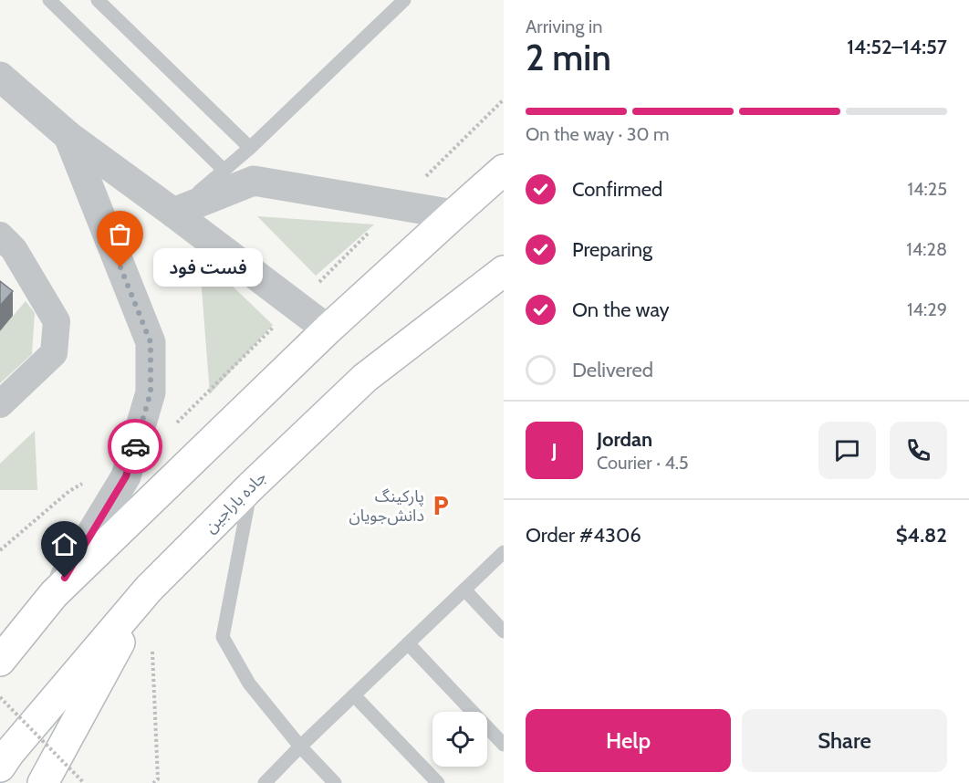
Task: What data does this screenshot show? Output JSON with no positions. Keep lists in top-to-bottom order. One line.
{"streets":{"main road":["جاده باراجین"]},"places":{"other":["فست فود"],"parking":["پارکینگ دانش‌جویان"]},"page":{"heading":["2 min","Arriving in","14:52–14:57"],"panel":["Jordan","Courier · 4.5","Order #4306","$4.82"],"bar":"On the way · 30 m","list":[["Confirmed","14:25"],["Preparing","14:28"],["On the way","14:29"],"Delivered"],"bubble":"فست فود","round":"J","buttons":["Help","Share"]}}
